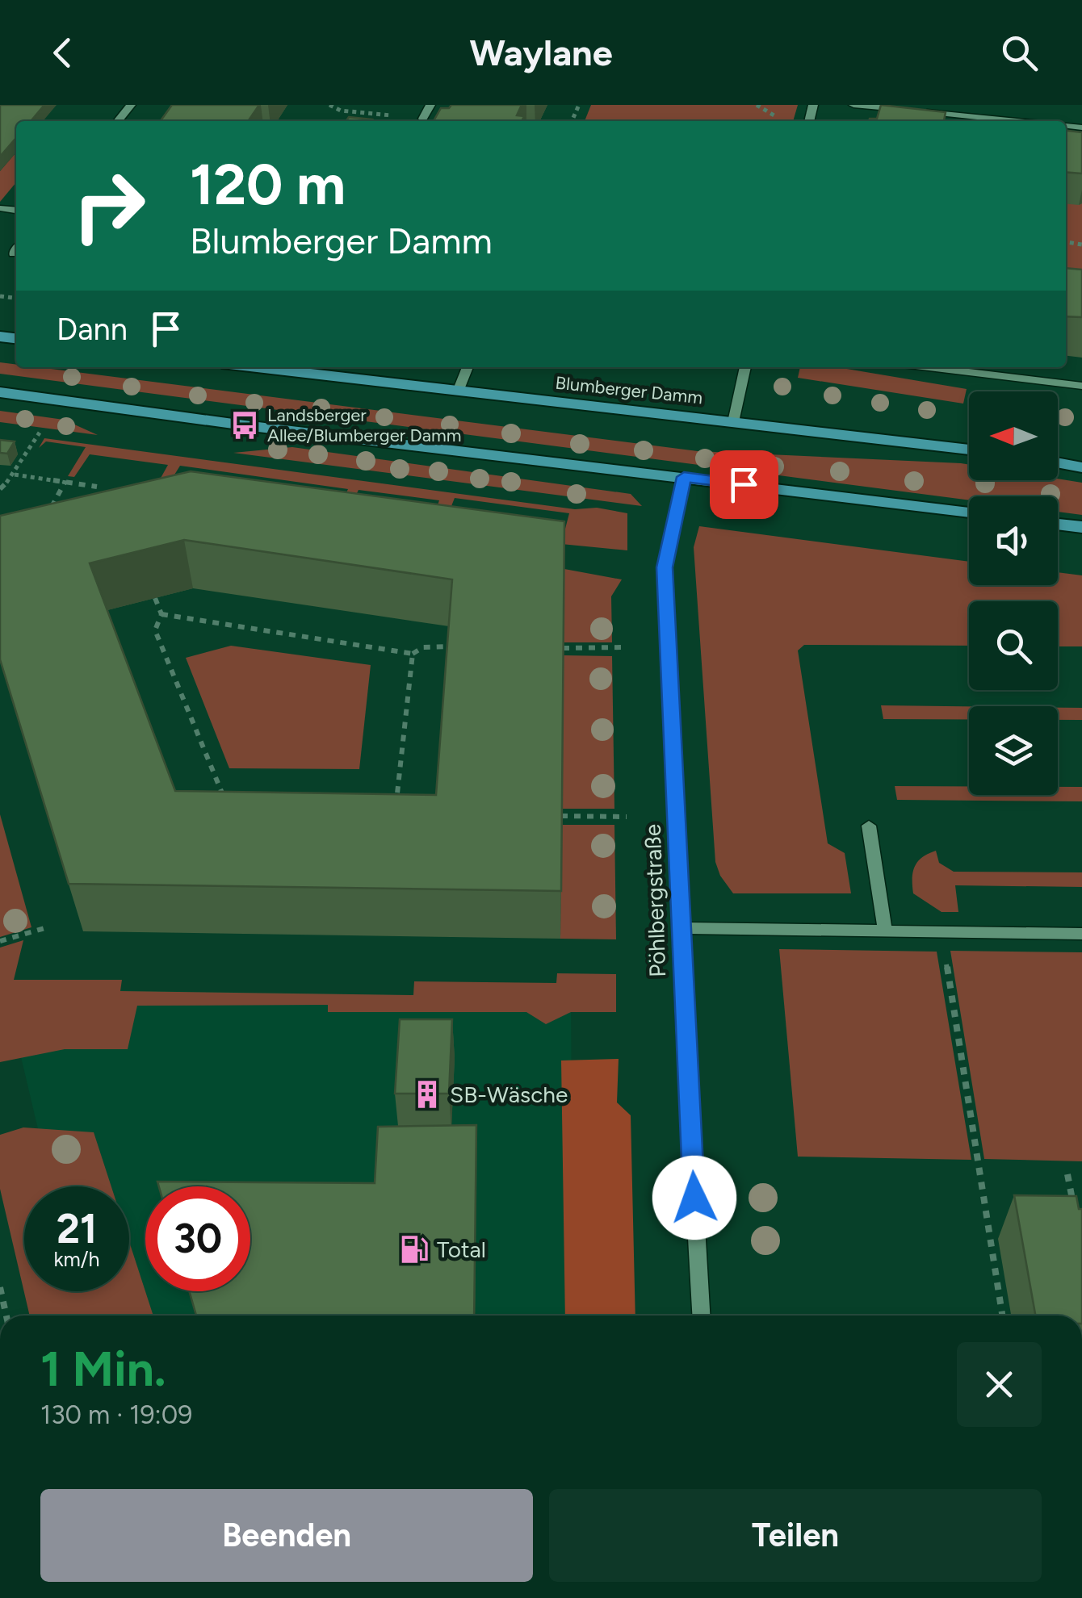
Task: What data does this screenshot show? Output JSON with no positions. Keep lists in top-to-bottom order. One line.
{"streets":{"main road":["Blumberger Damm"],"street":["Pöhlbergstraße"]},"places":{"bus stop":["Landsberger Allee/Blumberger Damm"],"building":["SB-Wäsche"],"fuel station":["Total"]},"north":"left","page":{"header":"Waylane","turn":["120 m","Blumberger Damm"],"then":"Dann","speed":"21 km/h","limit":"30","heading":["1 Min.","130 m · 19:09"],"buttons":["Beenden","Teilen"]}}
